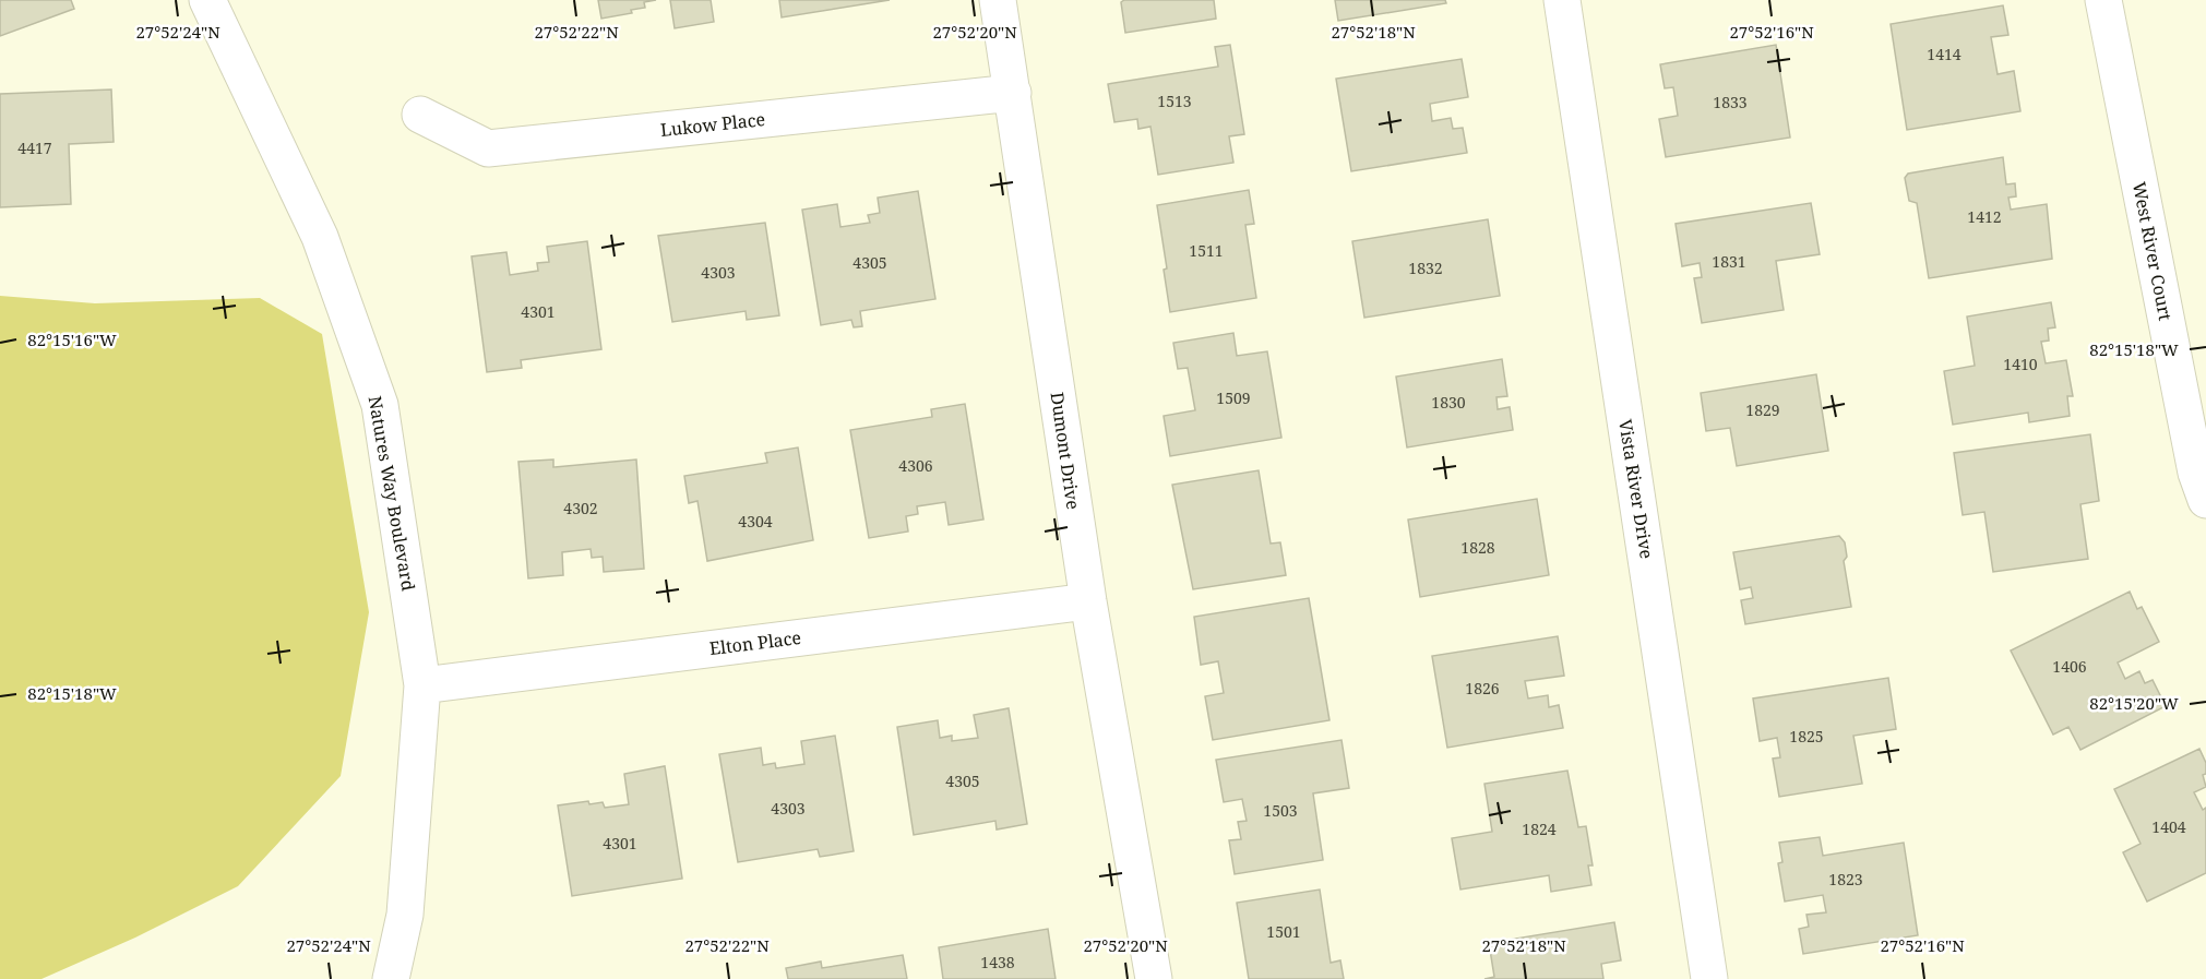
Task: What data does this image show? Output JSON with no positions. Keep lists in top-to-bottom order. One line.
{"streets":{"street":["Lukow Place","West River Court","Dumont Drive","Vista River Drive","Natures Way Boulevard","Elton Place"]},"crossings":[["Lukow Place","Dumont Drive"],["Dumont Drive","Elton Place"],["Natures Way Boulevard","Elton Place"]],"house_numbers":["1414","1513","1833","4417","1412","1511","1831","4305","1832","4303","4301","1410","1509","1830","1829","4306","4302","4304","1828","1406","1826","1825","4305","4303","1503","1404","1824","4301","1823","1501","1438"],"coordinates":["27°52'24\"N","27°52'22\"N","27°52'20\"N","27°52'18\"N","27°52'16\"N","82°15'16\"W","82°15'18\"W","82°15'20\"W"]}
